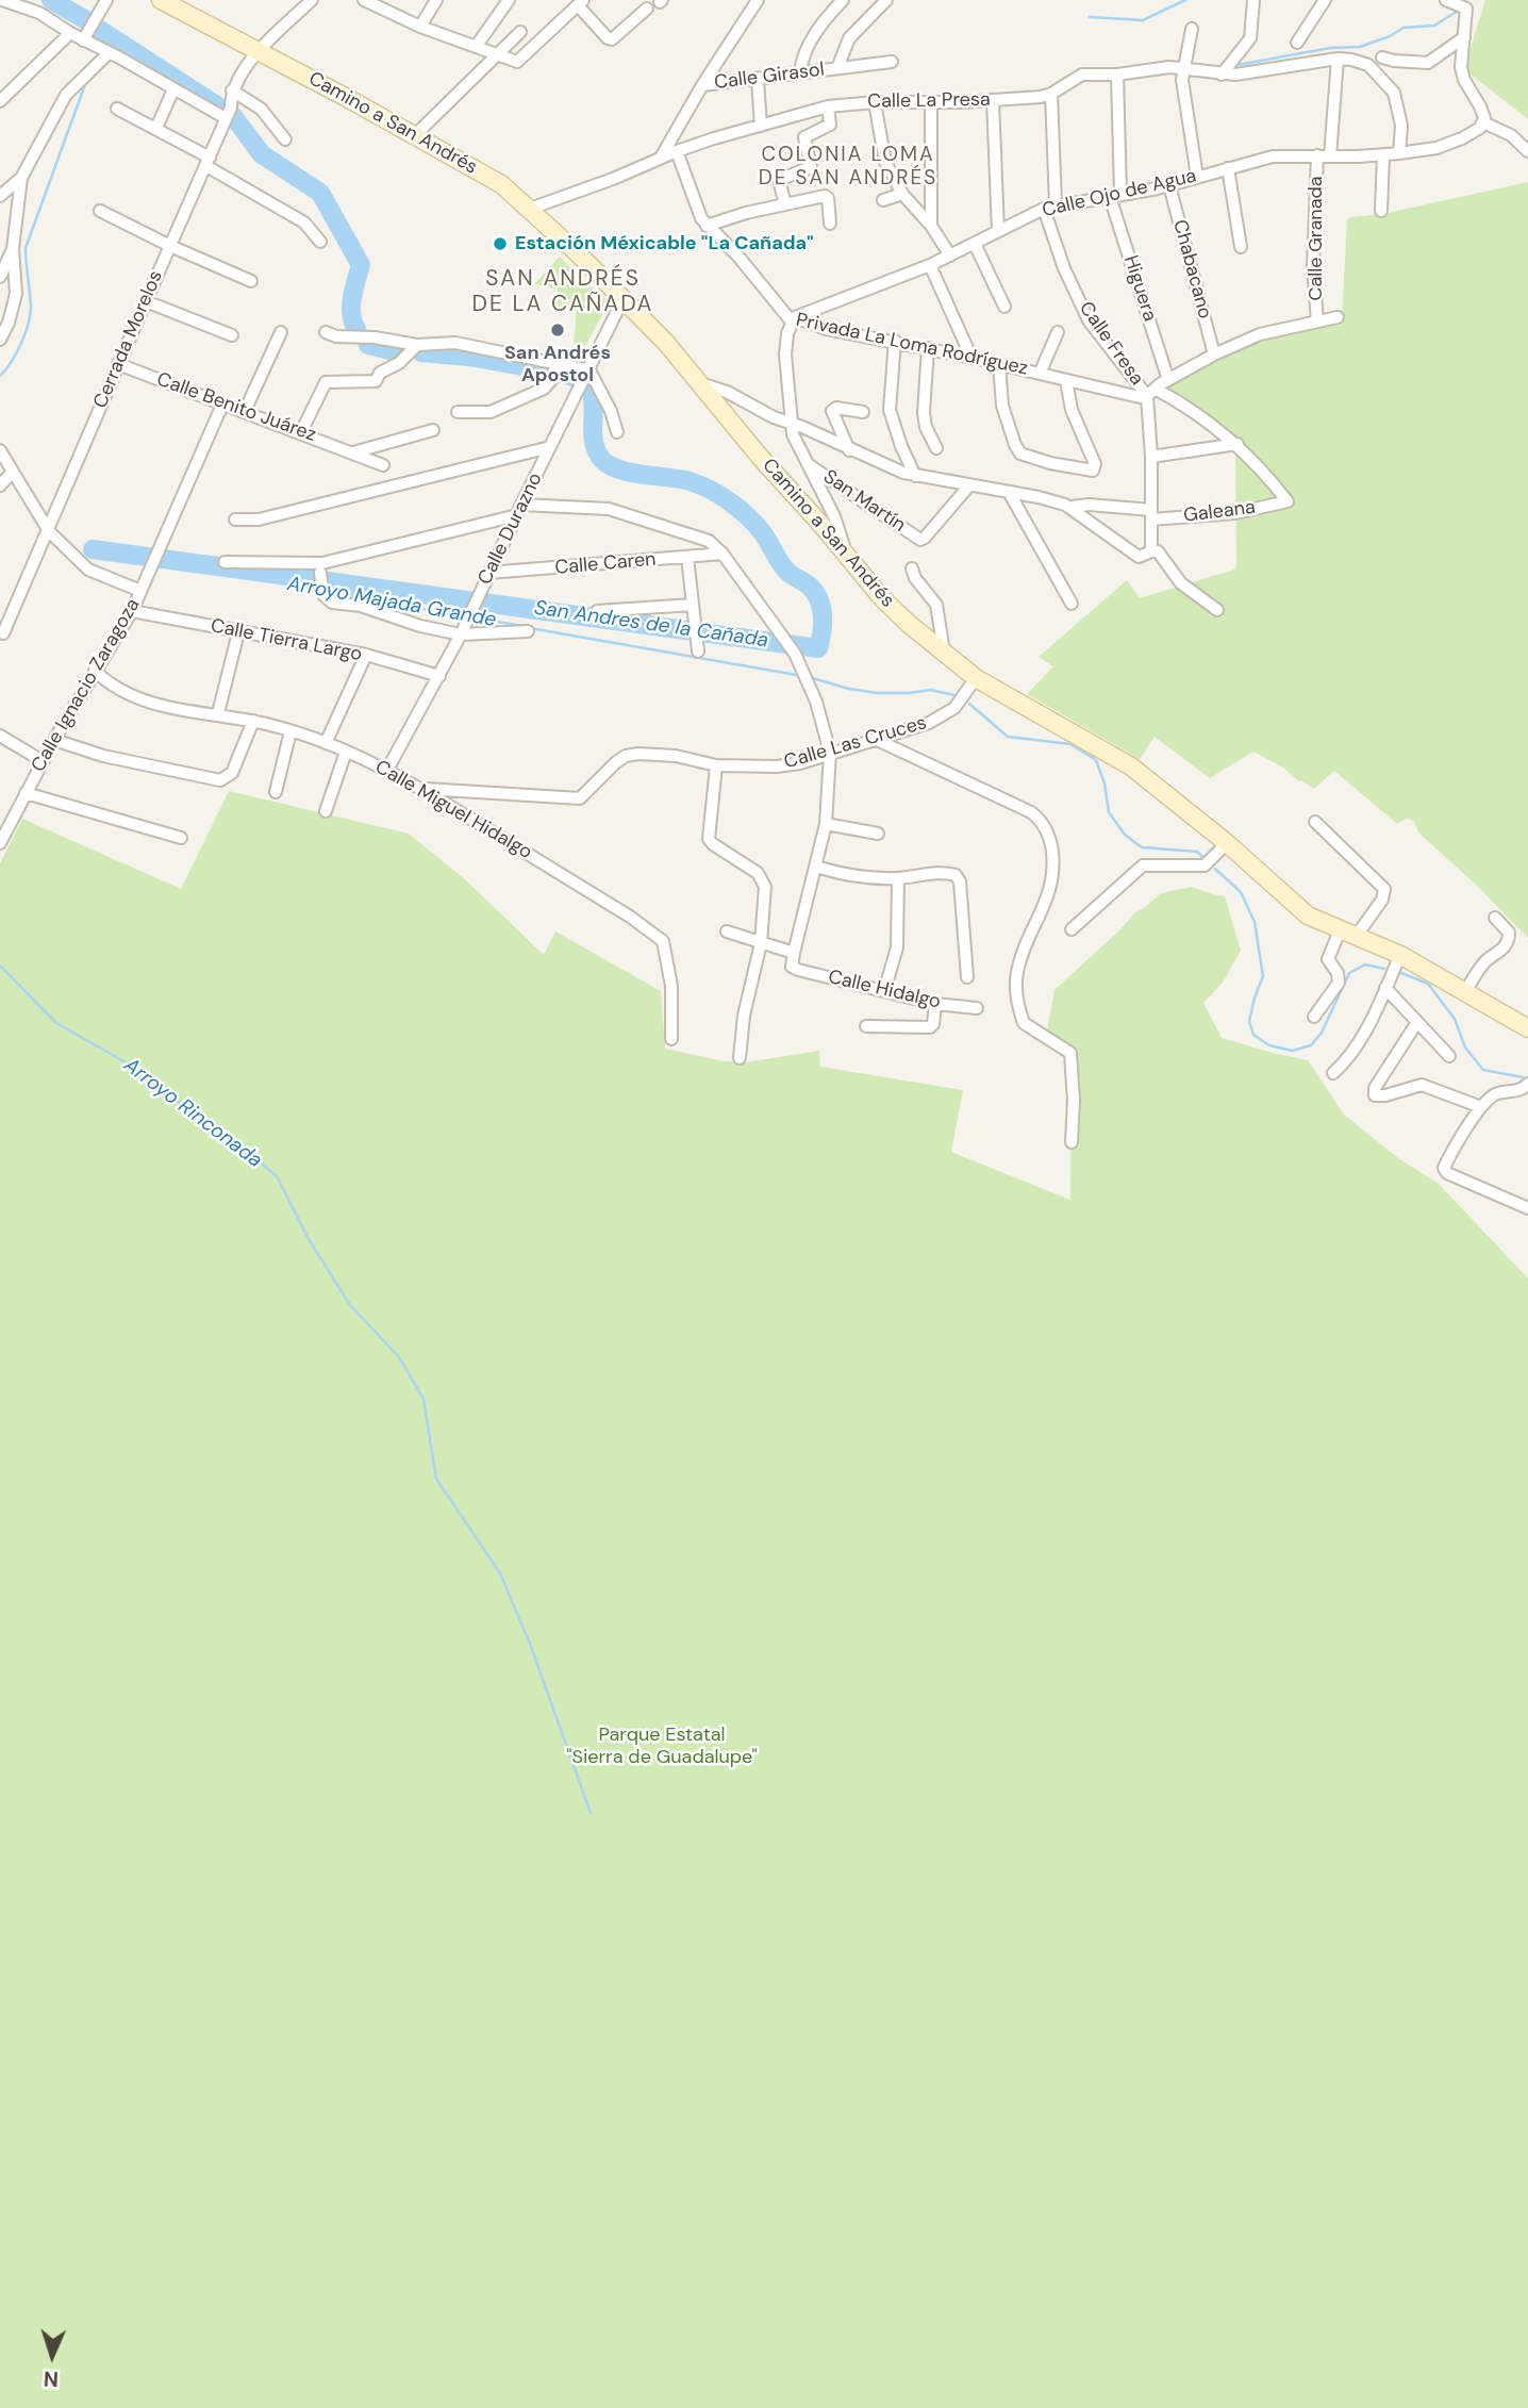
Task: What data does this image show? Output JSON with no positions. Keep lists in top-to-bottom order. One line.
{"streets":{"street":["Calle Girasol","Calle La Presa","Camino a San Andrés","Calle Ojo de Agua","Calle Granada","Chabacano","Higuera","Cerrada Morelos","Calle Fresa","Privada La Loma Rodríguez","Calle Benito Juárez","San Martín","Galeana","Calle Durazno","Calle Caren","Calle Tierra Largo","Calle Ignacio Zaragoza","Calle Las Cruces","Calle Miguel Hidalgo","Calle Hidalgo"]},"crossings":[["Calle La Presa","Camino a San Andrés"],["Calle La Presa","Calle Granada"],["Calle La Presa","Higuera"],["Calle La Presa","Calle Fresa"],["Calle La Presa","Privada La Loma Rodríguez"],["Camino a San Andrés","Cerrada Morelos"],["Camino a San Andrés","Calle Durazno"],["Camino a San Andrés","Calle Las Cruces"],["Calle Ojo de Agua","Calle Granada"],["Calle Ojo de Agua","Chabacano"],["Calle Ojo de Agua","Higuera"],["Calle Ojo de Agua","Calle Fresa"],["Calle Ojo de Agua","Privada La Loma Rodríguez"],["Cerrada Morelos","Calle Benito Juárez"],["Calle Fresa","Privada La Loma Rodríguez"],["Calle Benito Juárez","Calle Ignacio Zaragoza"],["Calle Durazno","Calle Caren"],["Calle Durazno","Calle Tierra Largo"],["Calle Durazno","Calle Miguel Hidalgo"],["Calle Tierra Largo","Calle Ignacio Zaragoza"],["Calle Ignacio Zaragoza","Calle Miguel Hidalgo"],["Calle Las Cruces","Calle Miguel Hidalgo"]],"districts":["COLONIA LOMA DE SAN ANDRÉS","SAN ANDRÉS DE LA CAÑADA"],"water":["Arroyo Majada Grande","San Andres de la Cañada","Arroyo Rinconada"],"parks":["Parque Estatal \"Sierra de Guadalupe\""],"places":["Estación Méxicable \"La Cañada\"","San Andrés Apostol"],"north":"bottom"}
